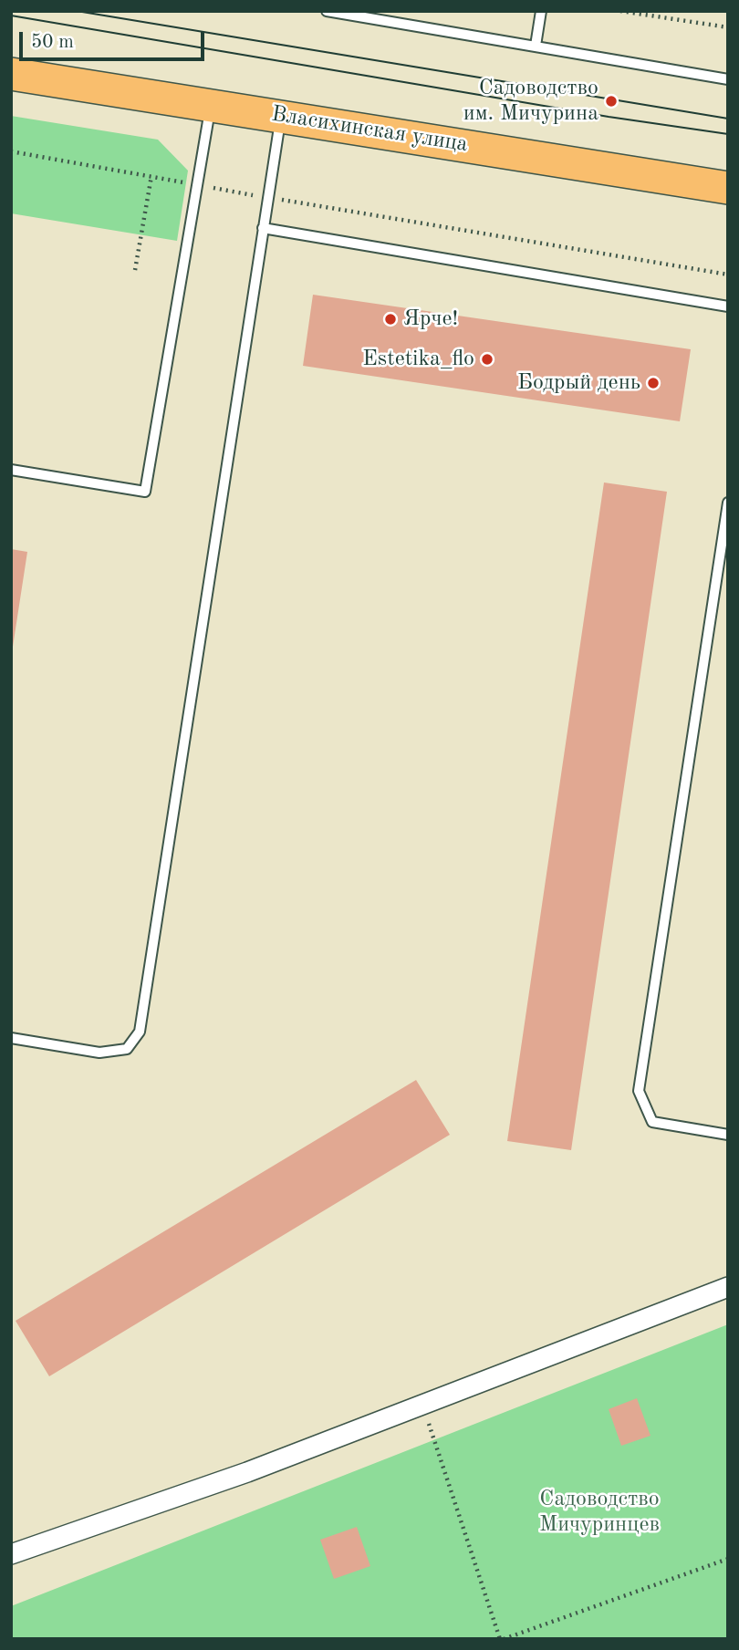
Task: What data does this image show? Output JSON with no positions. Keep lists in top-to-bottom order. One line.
{"streets":{"highway":["Власихинская улица"]},"parks":["Садоводство Мичуринцев"],"places":["Садоводство им. Мичурина","Ярче!","Estetika_flo","Бодрый день"],"scale_bar":"50 m"}
